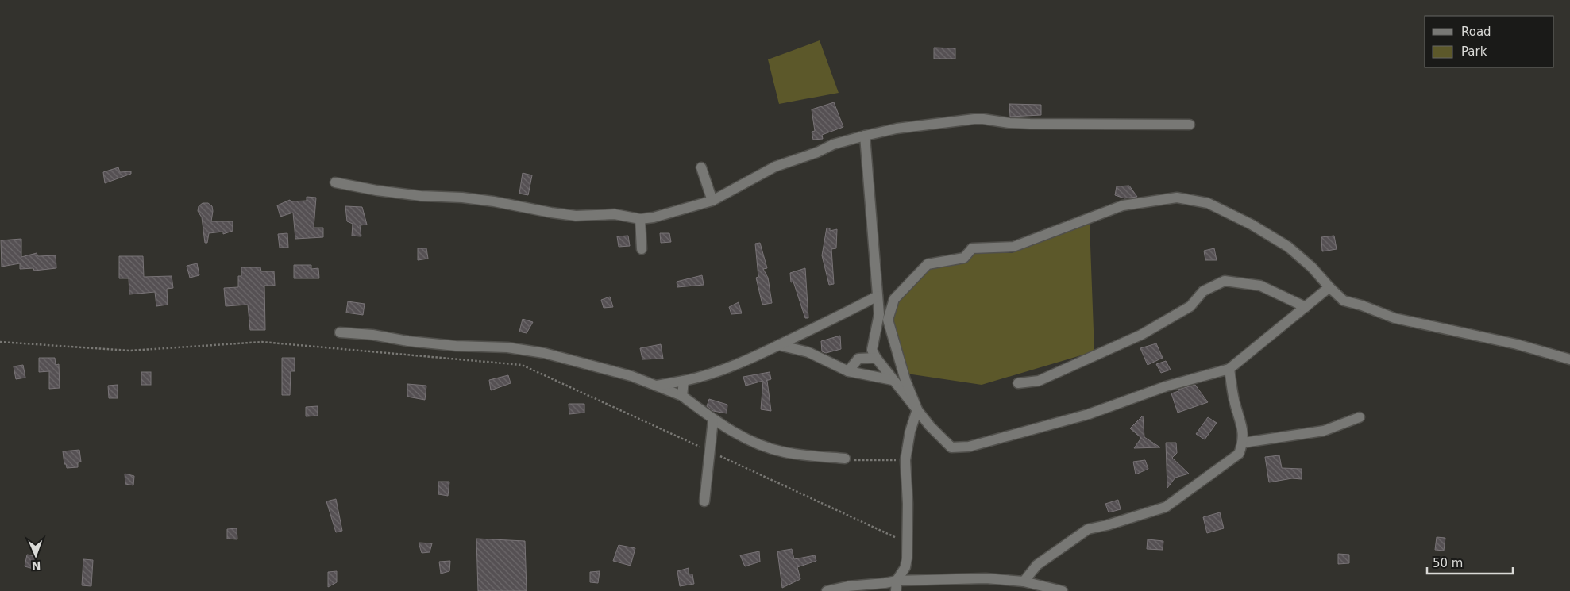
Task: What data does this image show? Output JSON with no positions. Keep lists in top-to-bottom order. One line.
{"legend":["Road","Park"],"scale_bar":"50 m","north":"bottom"}
